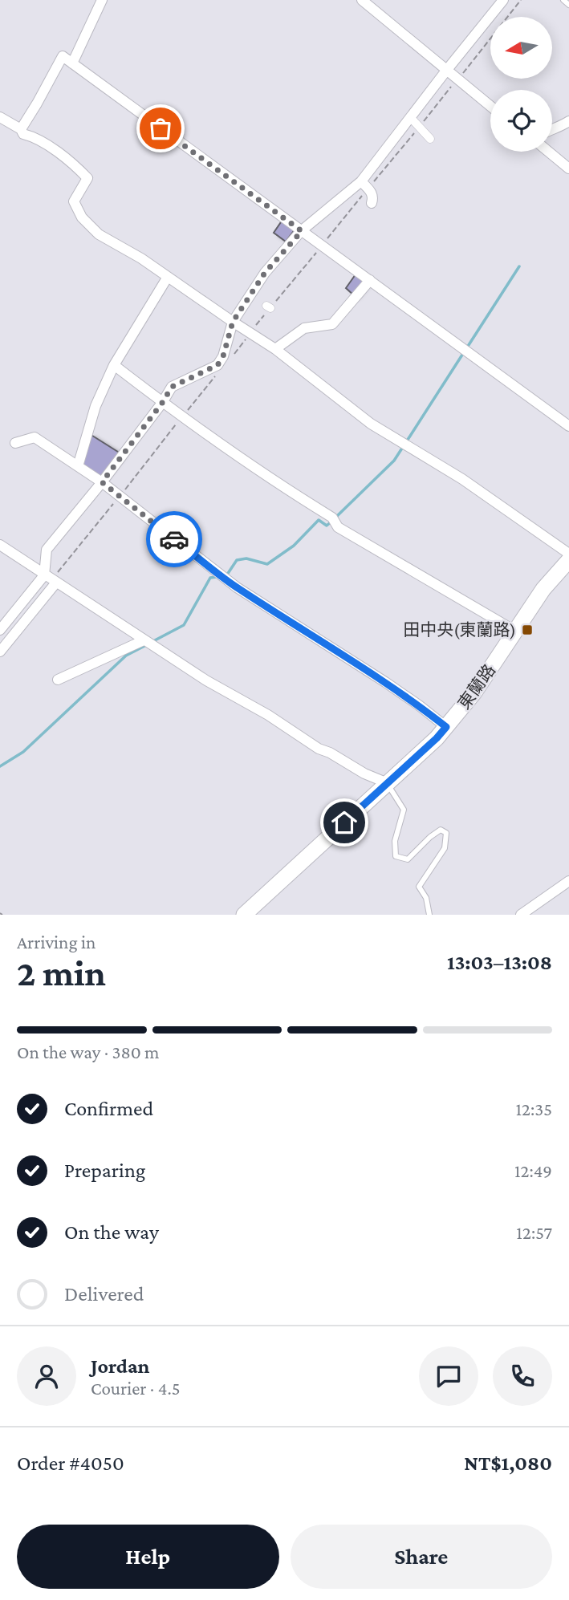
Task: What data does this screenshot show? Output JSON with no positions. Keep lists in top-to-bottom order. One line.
{"streets":{"main road":["東蘭路"]},"places":{"transit":["田中央(東蘭路)"]},"north":"left","page":{"heading":["2 min","Arriving in","13:03–13:08"],"panel":["Jordan","Courier · 4.5","Order #4050","NT$1,080"],"bar":"On the way · 380 m","list":[["Confirmed","12:35"],["Preparing","12:49"],["On the way","12:57"],"Delivered"],"buttons":["Help","Share"]}}
